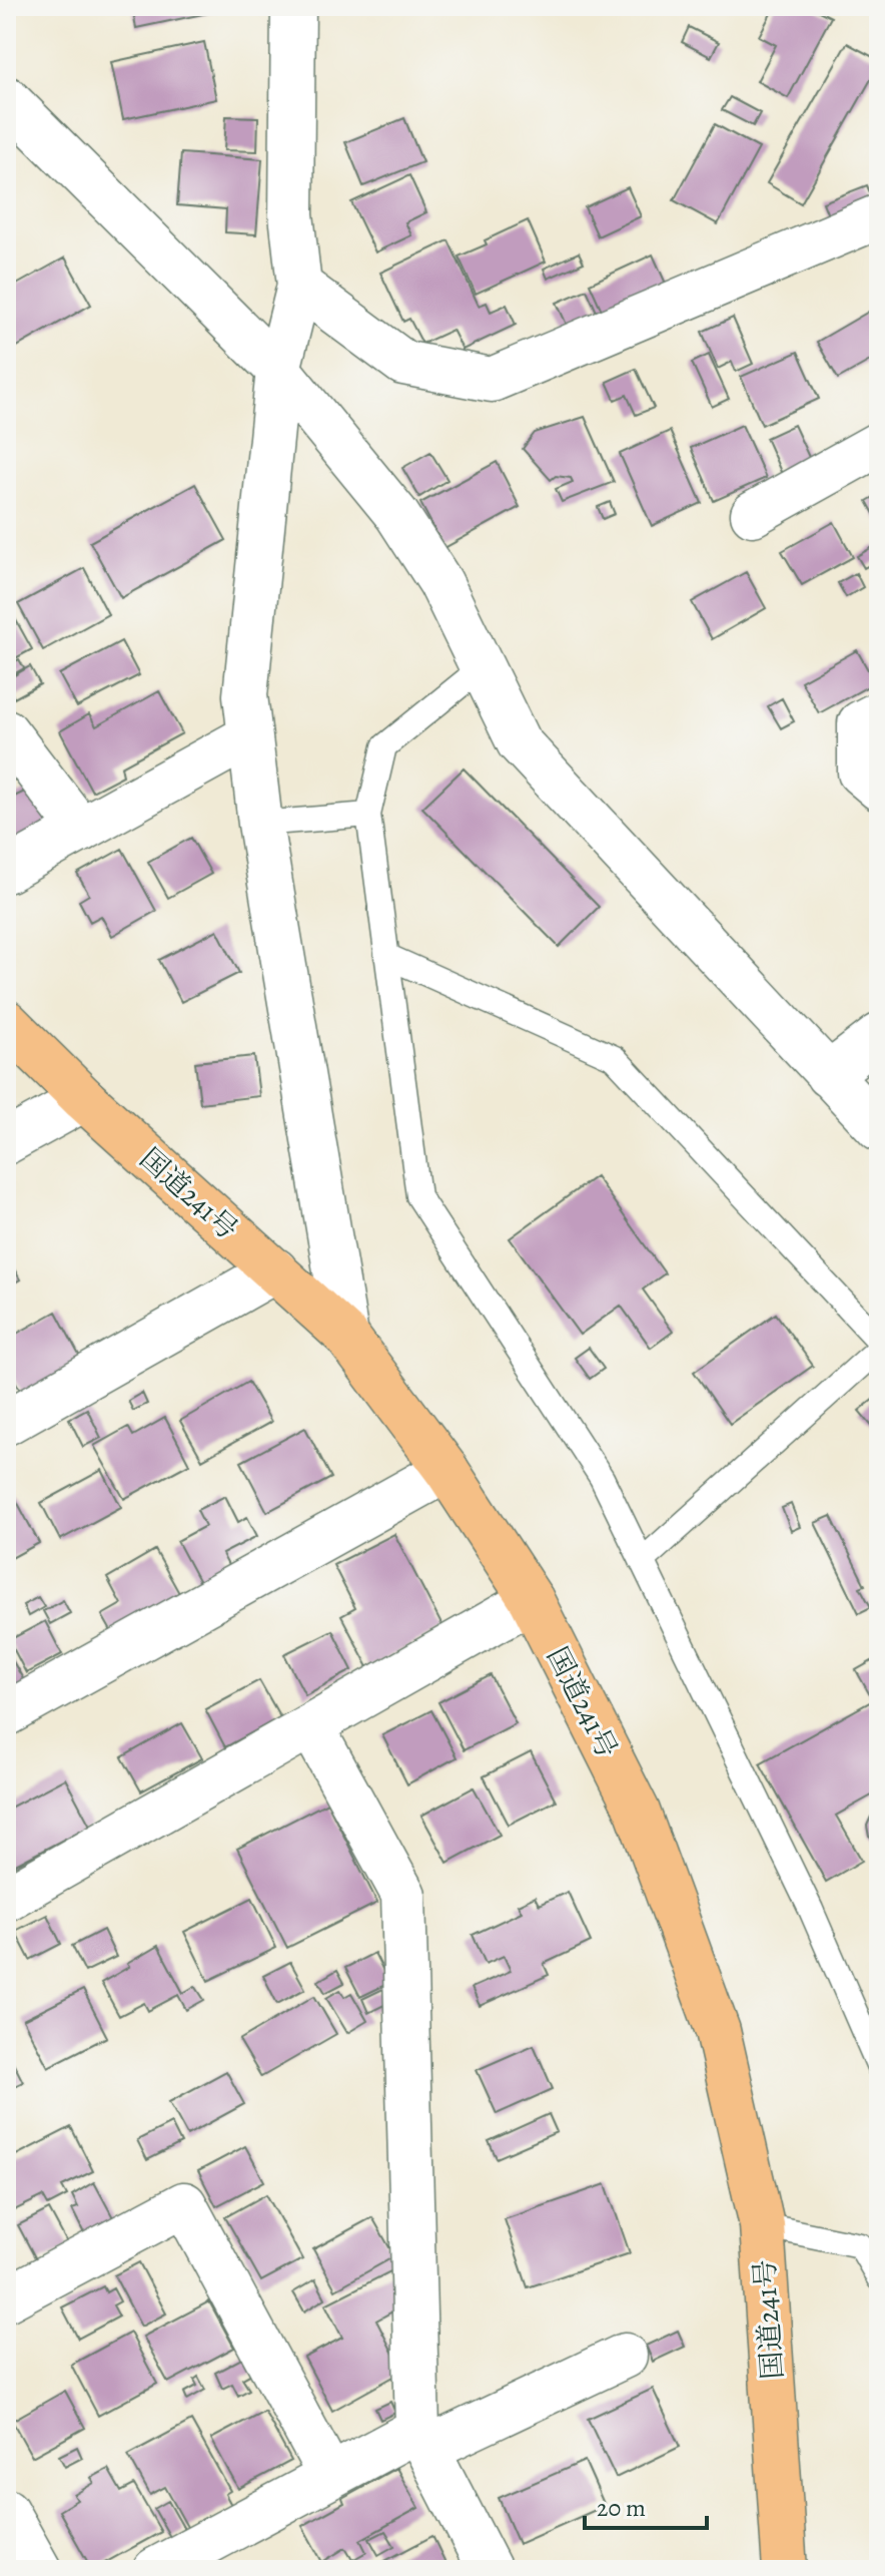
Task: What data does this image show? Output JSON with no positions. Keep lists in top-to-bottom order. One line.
{"streets":{"highway":["国道241号"]},"scale_bar":"20 m"}
